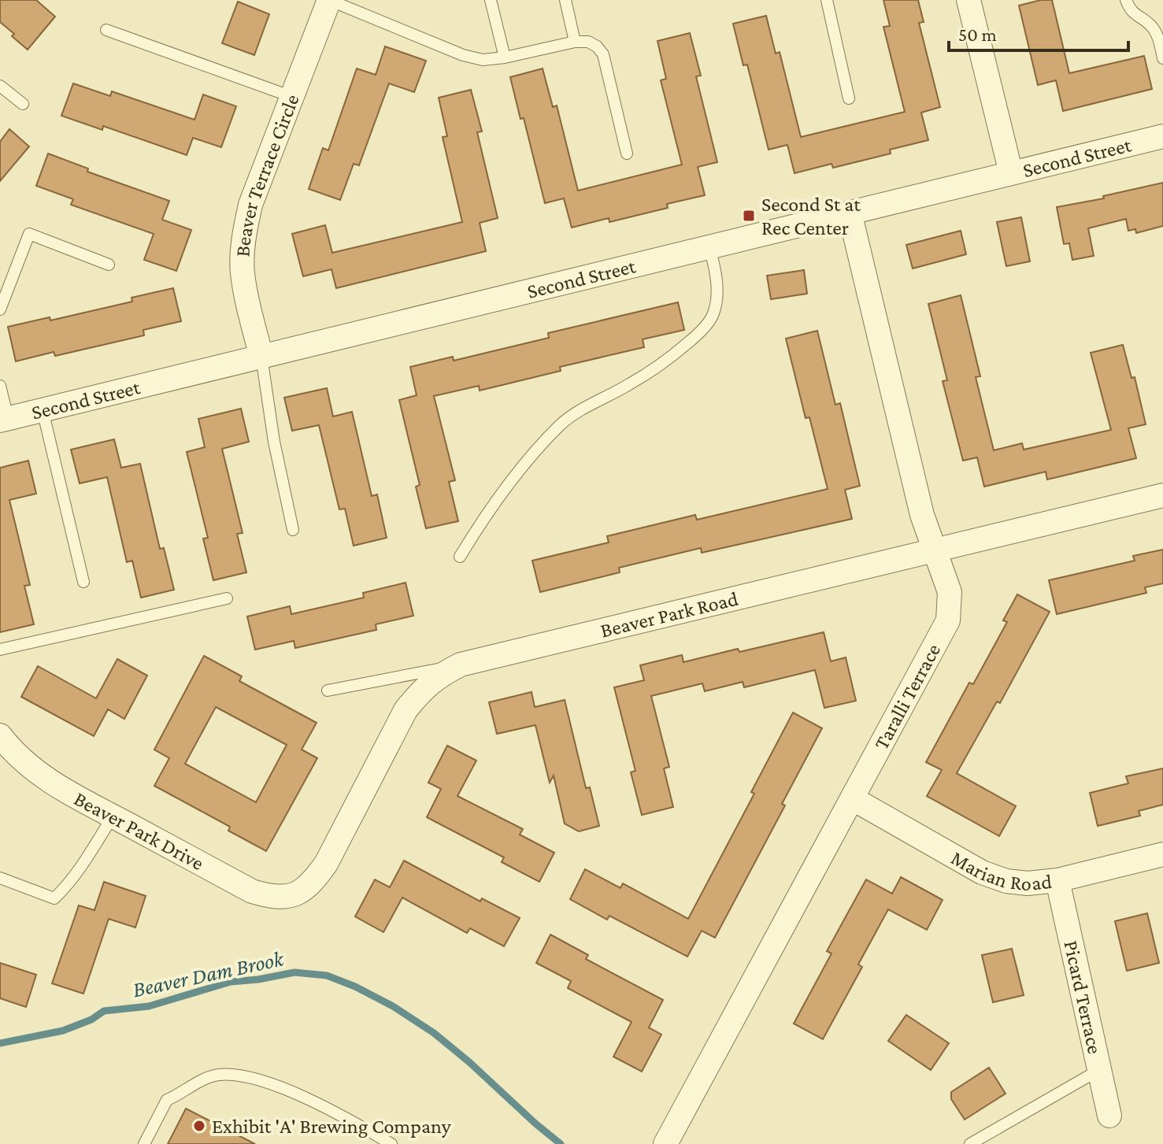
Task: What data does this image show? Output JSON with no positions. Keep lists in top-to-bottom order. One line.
{"streets":{"street":["Second Street","Beaver Terrace Circle","Beaver Park Road","Taralli Terrace","Beaver Park Drive","Marian Road","Picard Terrace"]},"crossings":[["Second Street","Beaver Terrace Circle"],["Second Street","Taralli Terrace"],["Beaver Park Road","Taralli Terrace"],["Beaver Park Road","Beaver Park Drive"],["Taralli Terrace","Marian Road"],["Marian Road","Picard Terrace"]],"water":["Beaver Dam Brook"],"places":{"transit":["Second St at Rec Center"],"other":["Exhibit 'A' Brewing Company"]},"scale_bar":"50 m"}
